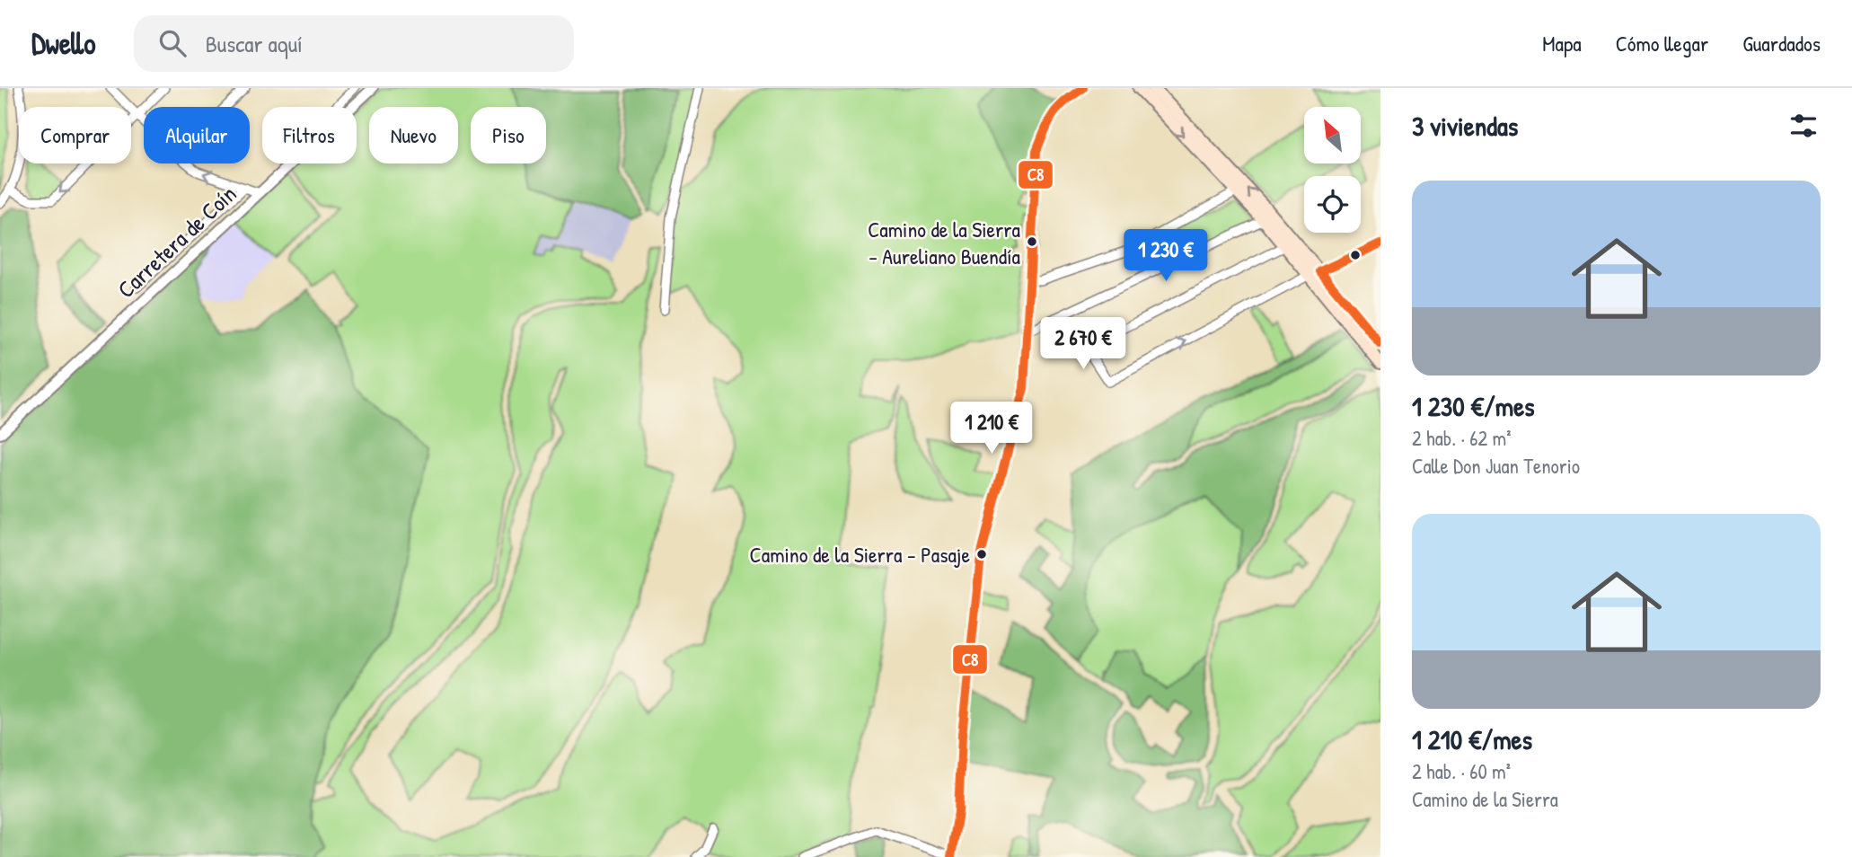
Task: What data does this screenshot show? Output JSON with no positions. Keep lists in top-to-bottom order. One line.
{"streets":{"street":["Carretera de Coín"]},"places":["Camino de la Sierra - Aureliano Buendía","Camino de la Sierra - Pasaje"],"lines":["transit line C8"],"north":"top left","page":{"header":"Dwello","search":"Buscar aquí","nav":["Mapa","Cómo llegar","Guardados"],"heading":"3 viviendas","chip":["Comprar","Alquilar","Filtros","Nuevo","Piso"],"list":[{"name":"1 230 €/mes","note":"2 hab. · 62 m² · Calle Don Juan Tenorio"},{"name":"1 210 €/mes","note":"2 hab. · 60 m² · Camino de la Sierra"}],"price":["1 230 €","2 670 €","1 210 €"]}}
